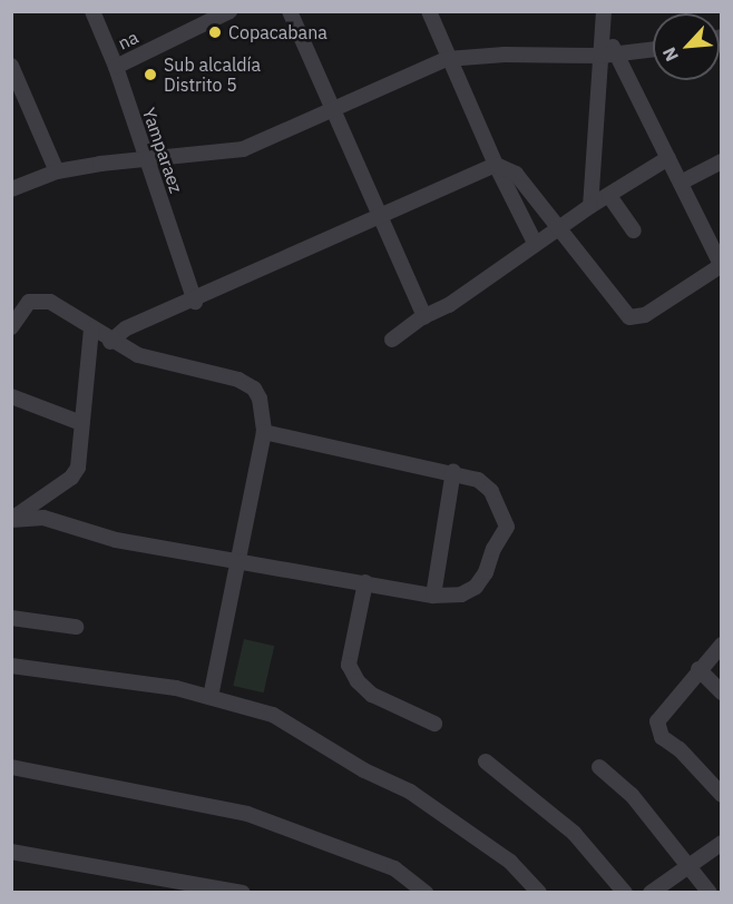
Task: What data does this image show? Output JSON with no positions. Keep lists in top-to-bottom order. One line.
{"streets":{"street":["na","Yamparaez"]},"crossings":[["na","Yamparaez"]],"places":["Copacabana","Sub alcaldía Distrito 5"],"north":"bottom left"}
